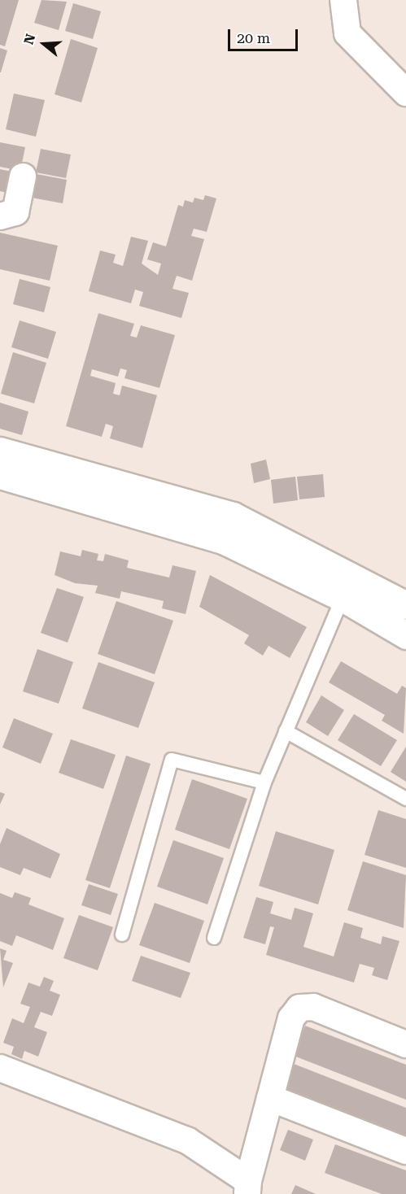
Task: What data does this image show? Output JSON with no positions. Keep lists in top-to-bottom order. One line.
{"scale_bar":"20 m","north":"left"}
